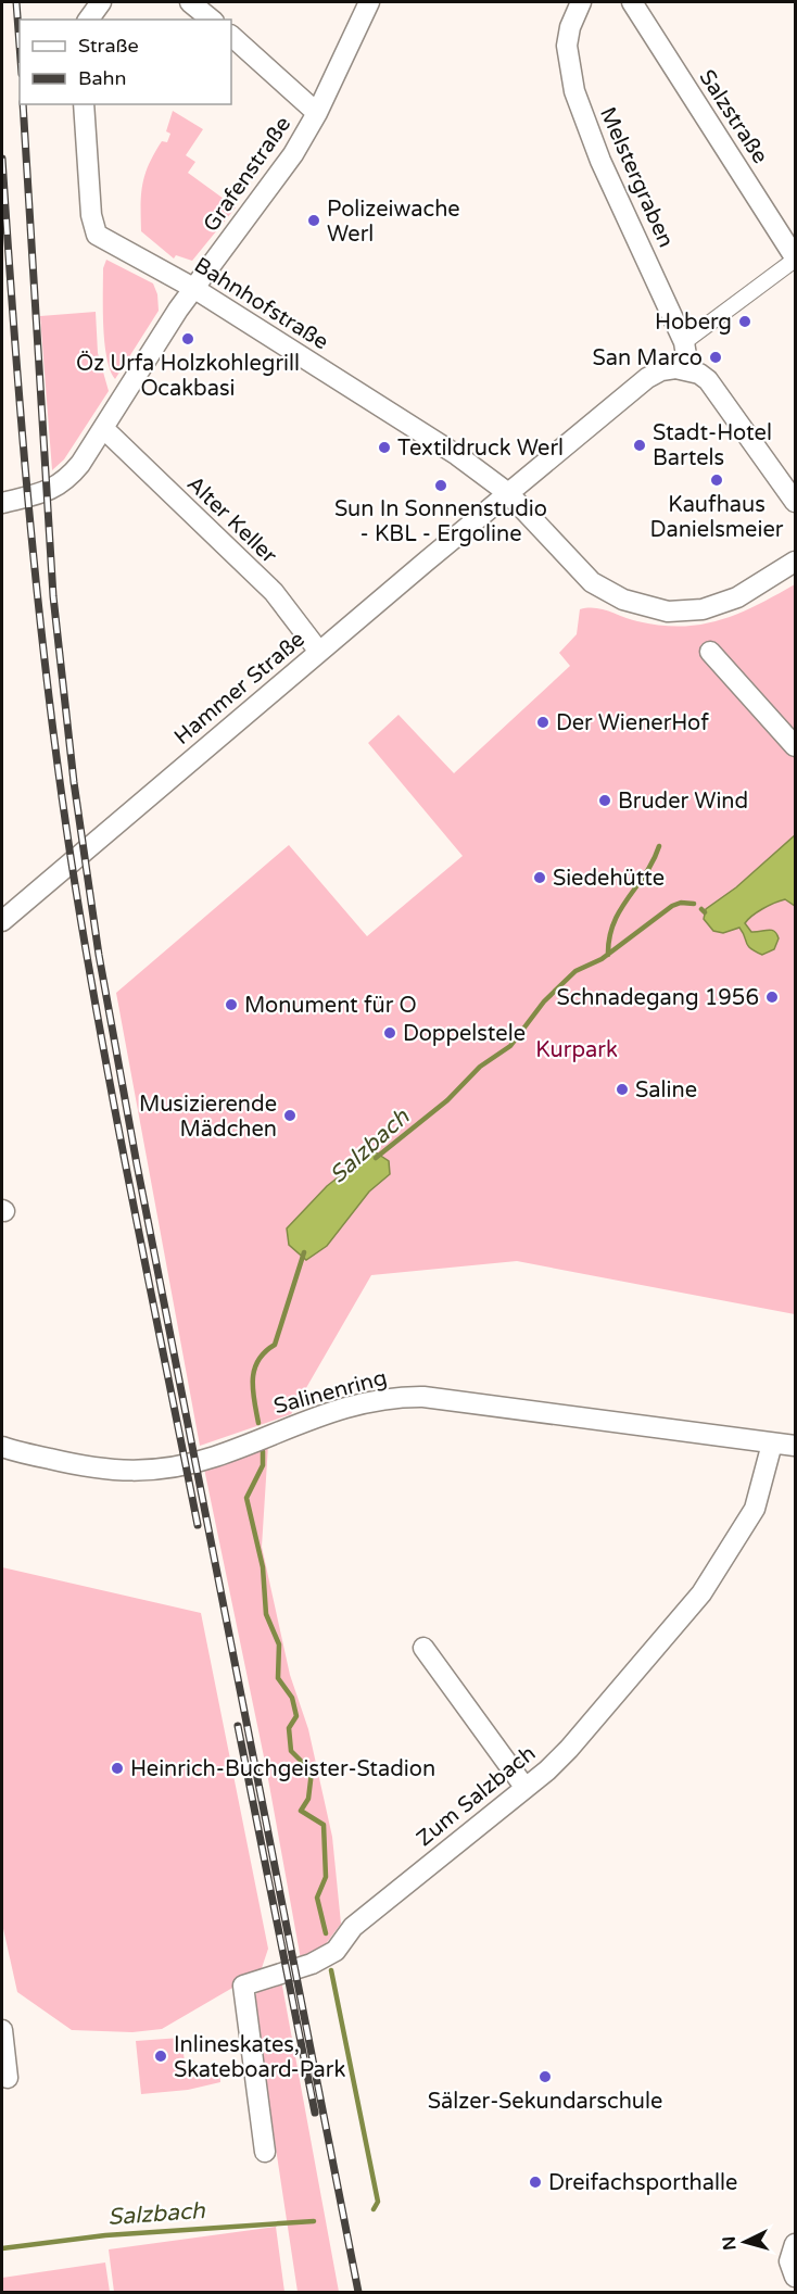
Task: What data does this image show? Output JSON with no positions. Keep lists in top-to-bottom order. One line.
{"streets":{"street":["Salzstraße","Grafenstraße","Melstergraben","Bahnhofstraße","Alter Keller","Hammer Straße","Salinenring","Zum Salzbach"]},"crossings":[["Grafenstraße","Bahnhofstraße"],["Grafenstraße","Alter Keller"],["Melstergraben","Hammer Straße"],["Bahnhofstraße","Hammer Straße"],["Alter Keller","Hammer Straße"],["Salinenring","Zum Salzbach"]],"water":["Salzbach"],"parks":["Kurpark"],"places":["Polizeiwache Werl","Hoberg","Öz Urfa Holzkohlegrill Ocakbasi","San Marco","Stadt-Hotel Bartels","Textildruck Werl","Kaufhaus Danielsmeier","Sun In Sonnenstudio - KBL - Ergoline","Der WienerHof","Bruder Wind","Siedehütte","Schnadegang 1956","Monument für O","Doppelstele","Saline","Musizierende Mädchen","Heinrich-Buchgeister-Stadion","Inlineskates, Skateboard-Park","Sälzer-Sekundarschule","Dreifachsporthalle"],"legend":["Straße","Bahn"],"north":"left"}
